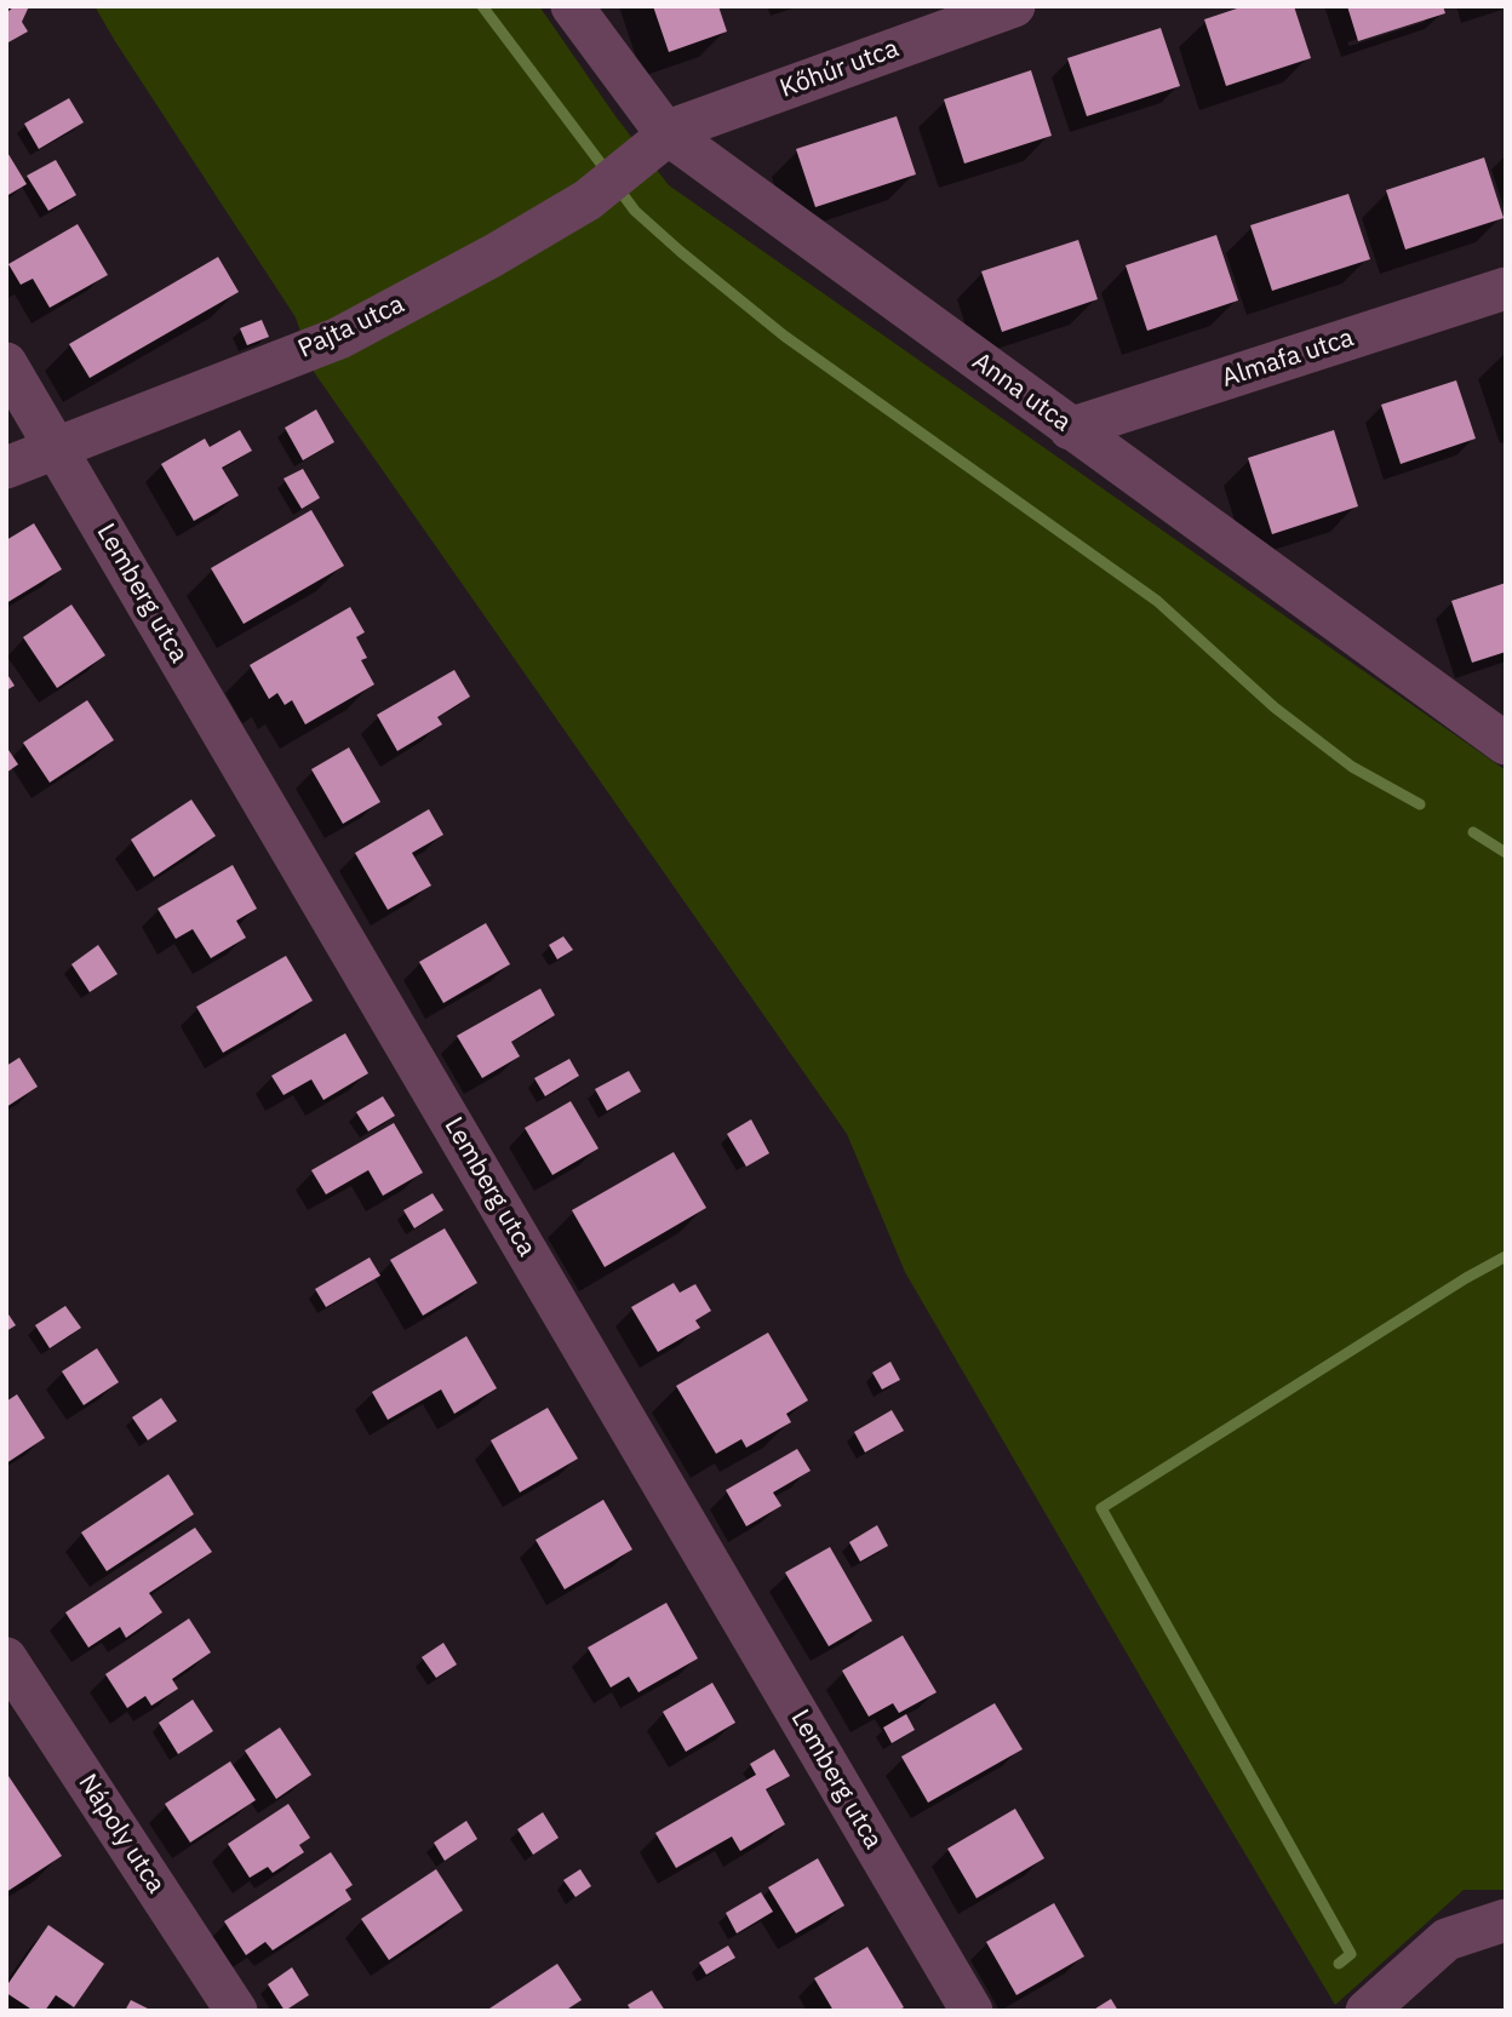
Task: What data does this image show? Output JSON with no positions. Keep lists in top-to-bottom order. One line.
{"streets":{"street":["Kőhúr utca","Pajta utca","Almafa utca","Anna utca","Lemberg utca","Nápoly utca"]},"crossings":[["Kőhúr utca","Pajta utca"],["Kőhúr utca","Anna utca"],["Pajta utca","Anna utca"],["Pajta utca","Lemberg utca"],["Almafa utca","Anna utca"]]}
